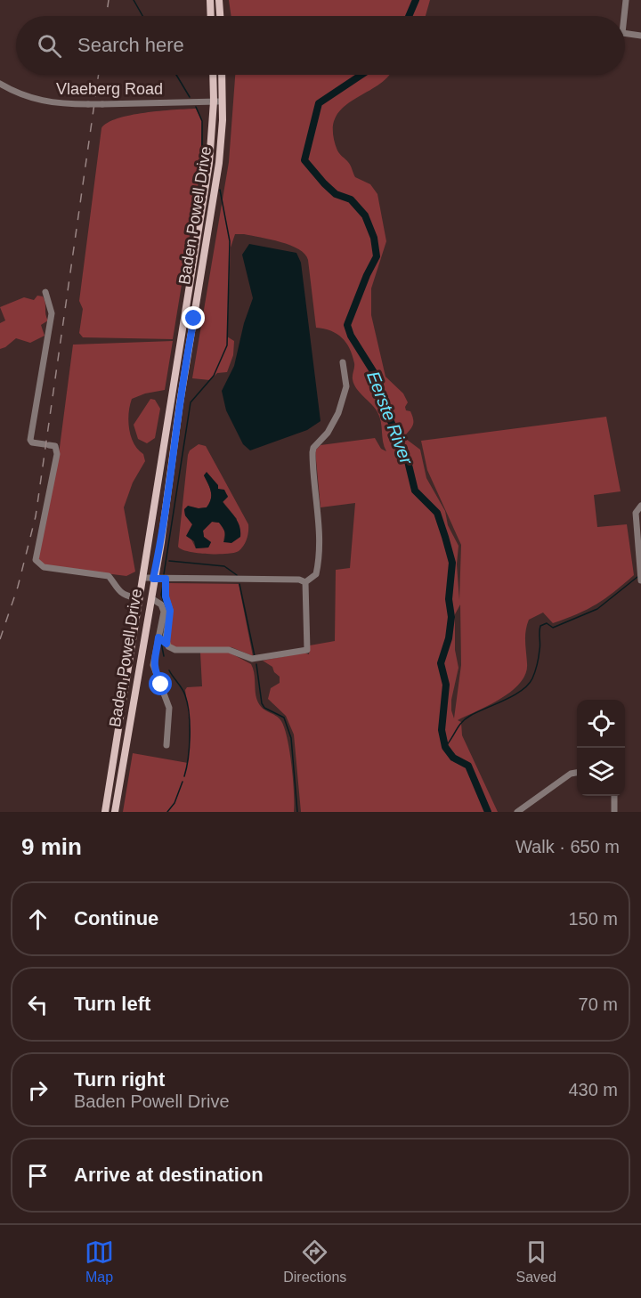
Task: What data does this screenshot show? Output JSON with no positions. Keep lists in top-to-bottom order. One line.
{"streets":{"main road":["Baden Powell Drive"],"street":["Vlaeberg Road"]},"crossings":[["Vlaeberg Road","Baden Powell Drive"]],"water":["Eerste River"],"page":{"search":"Search here","heading":["9 min","Walk · 650 m"],"list":[["Continue","150 m"],["Turn left","70 m"],["Turn right","Baden Powell Drive","430 m"],"Arrive at destination"],"nav":["Map","Directions","Saved"]}}
